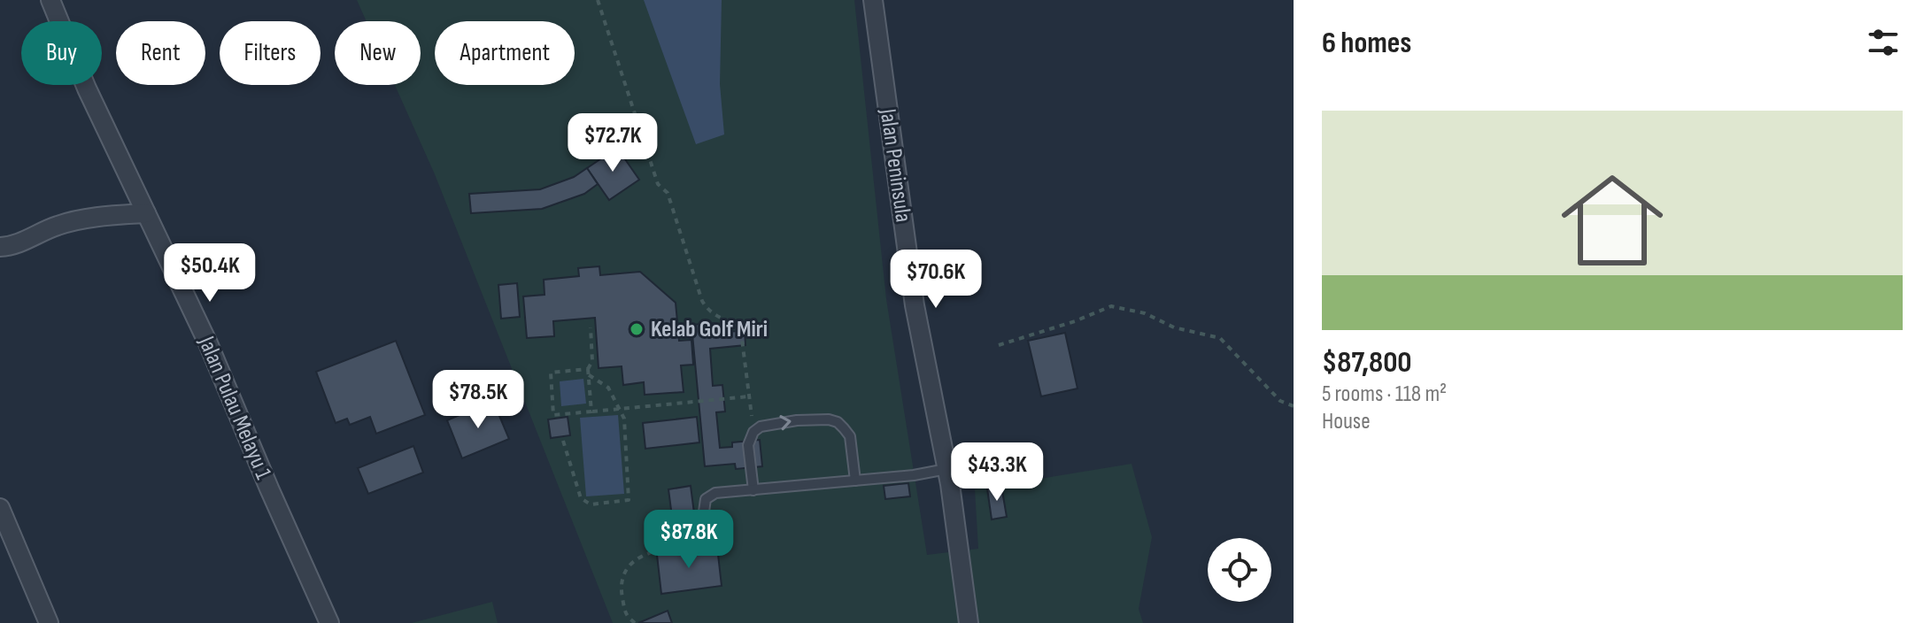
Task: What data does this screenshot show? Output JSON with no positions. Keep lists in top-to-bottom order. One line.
{"streets":{"street":["Jalan Peninsula","Jalan Pulau Melayu 1"]},"places":["Kelab Golf Miri"],"page":{"heading":"6 homes","chip":["Buy","Rent","Filters","New","Apartment"],"list":[{"name":"$87,800","note":"5 rooms · 118 m² · House"}],"price":["$72.7K","$50.4K","$70.6K","$78.5K","$43.3K","$87.8K"]}}
